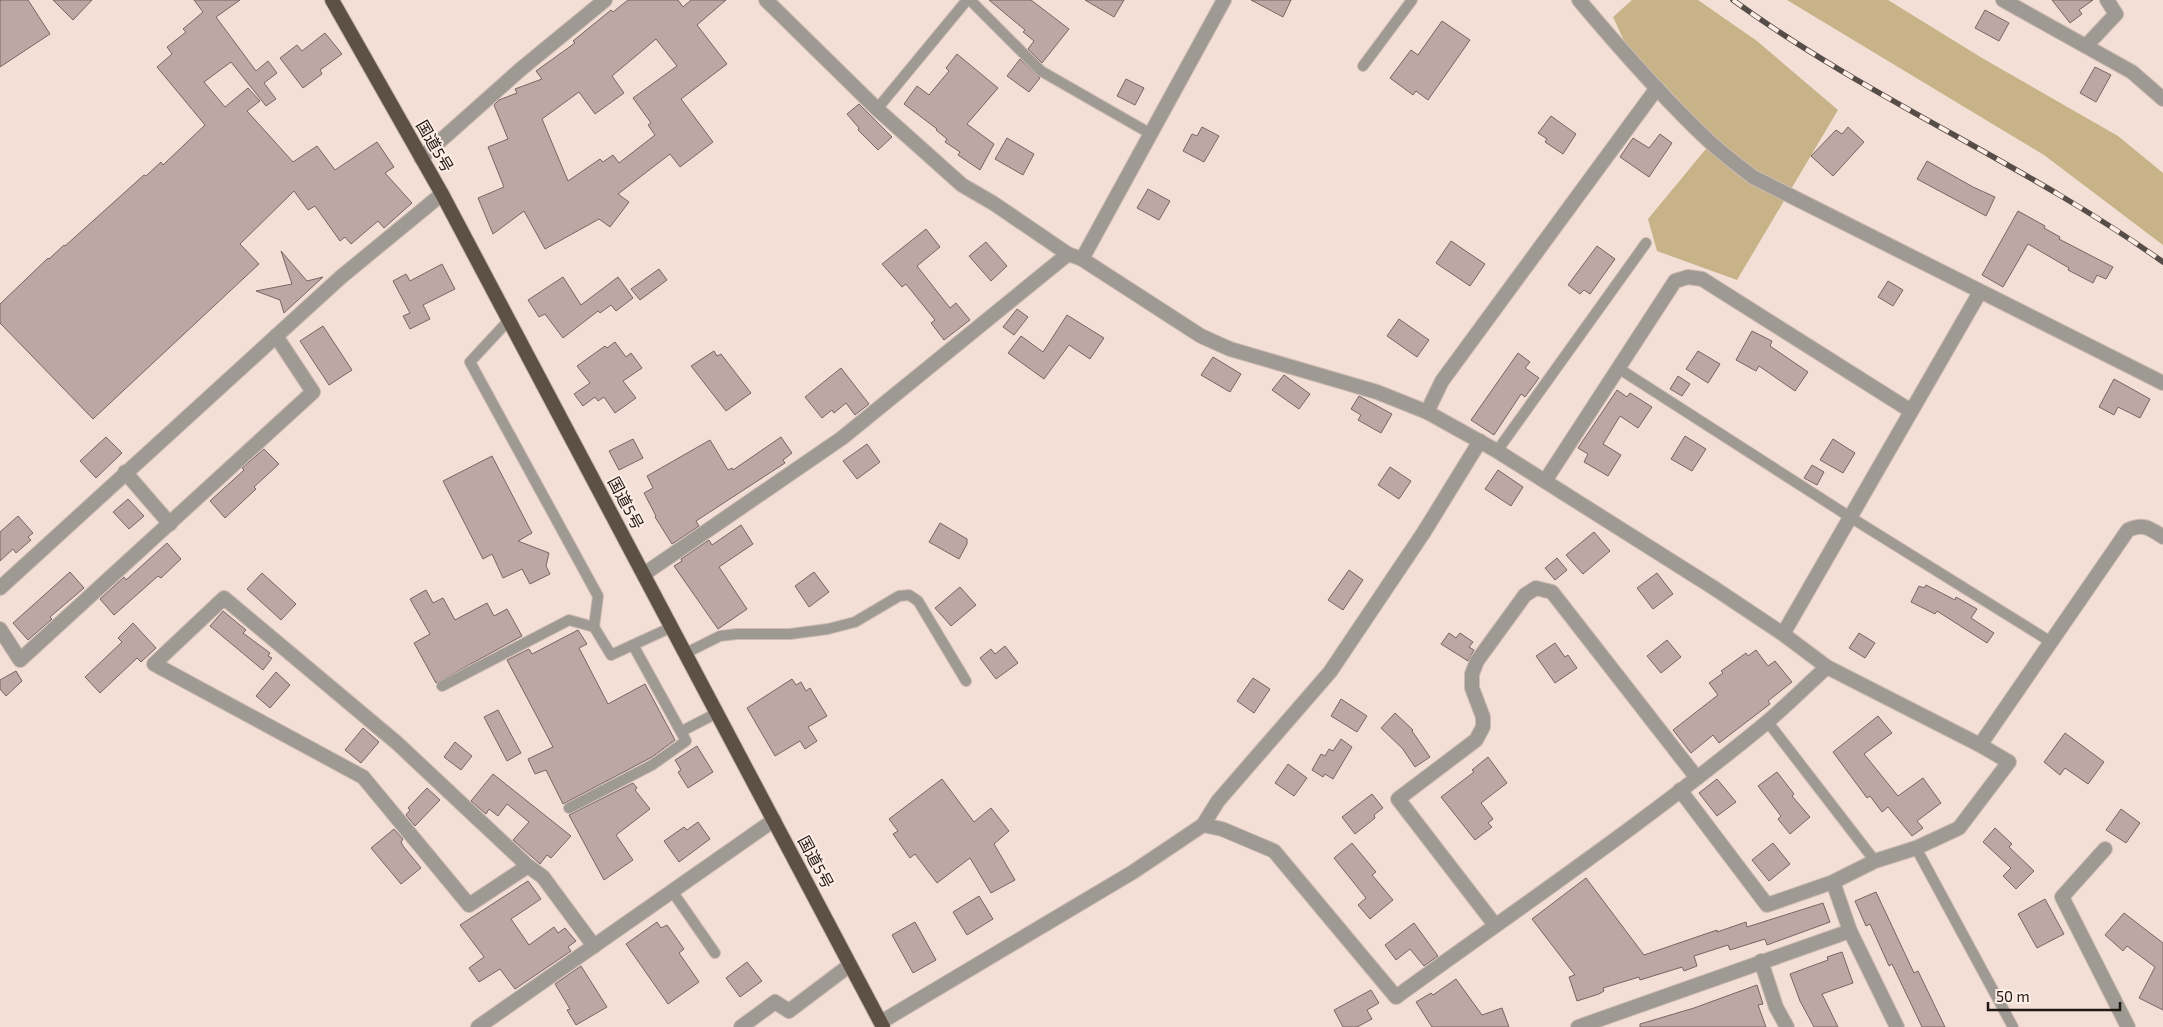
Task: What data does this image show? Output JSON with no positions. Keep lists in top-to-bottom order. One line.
{"streets":{"highway":["国道5号"]},"scale_bar":"50 m"}
